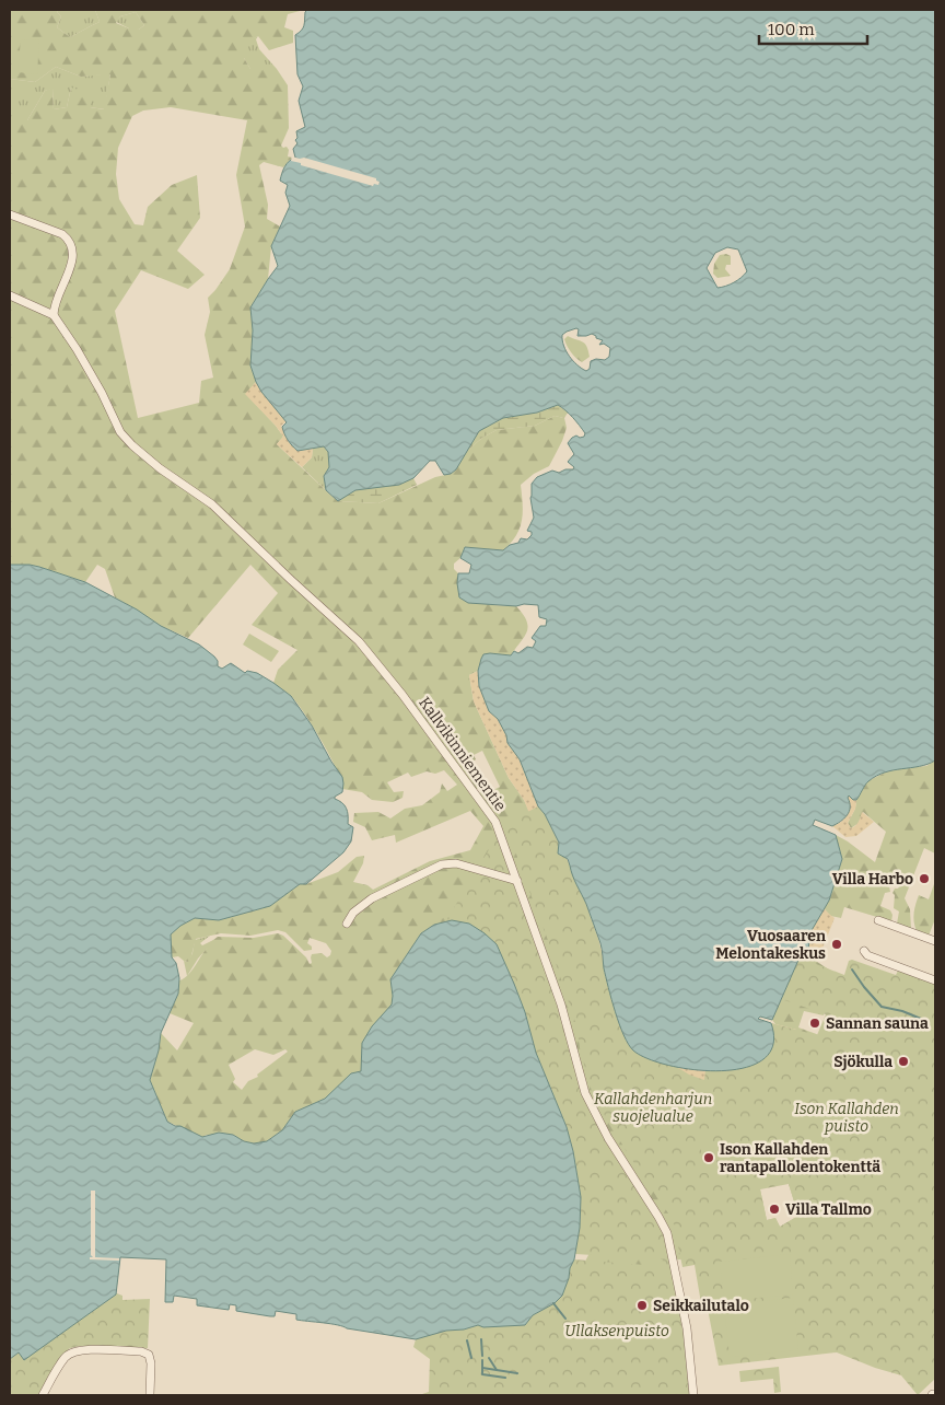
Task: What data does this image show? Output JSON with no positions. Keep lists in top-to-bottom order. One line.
{"streets":{"street":["Kallvikinniementie"]},"parks":["Kallahdenharjun suojelualue","Ison Kallahden puisto","Ullaksenpuisto"],"places":["Villa Harbo","Vuosaaren Melontakeskus","Sannan sauna","Sjökulla","Ison Kallahden rantapallolentokenttä","Villa Tallmo","Seikkailutalo"],"scale_bar":"100 m"}
